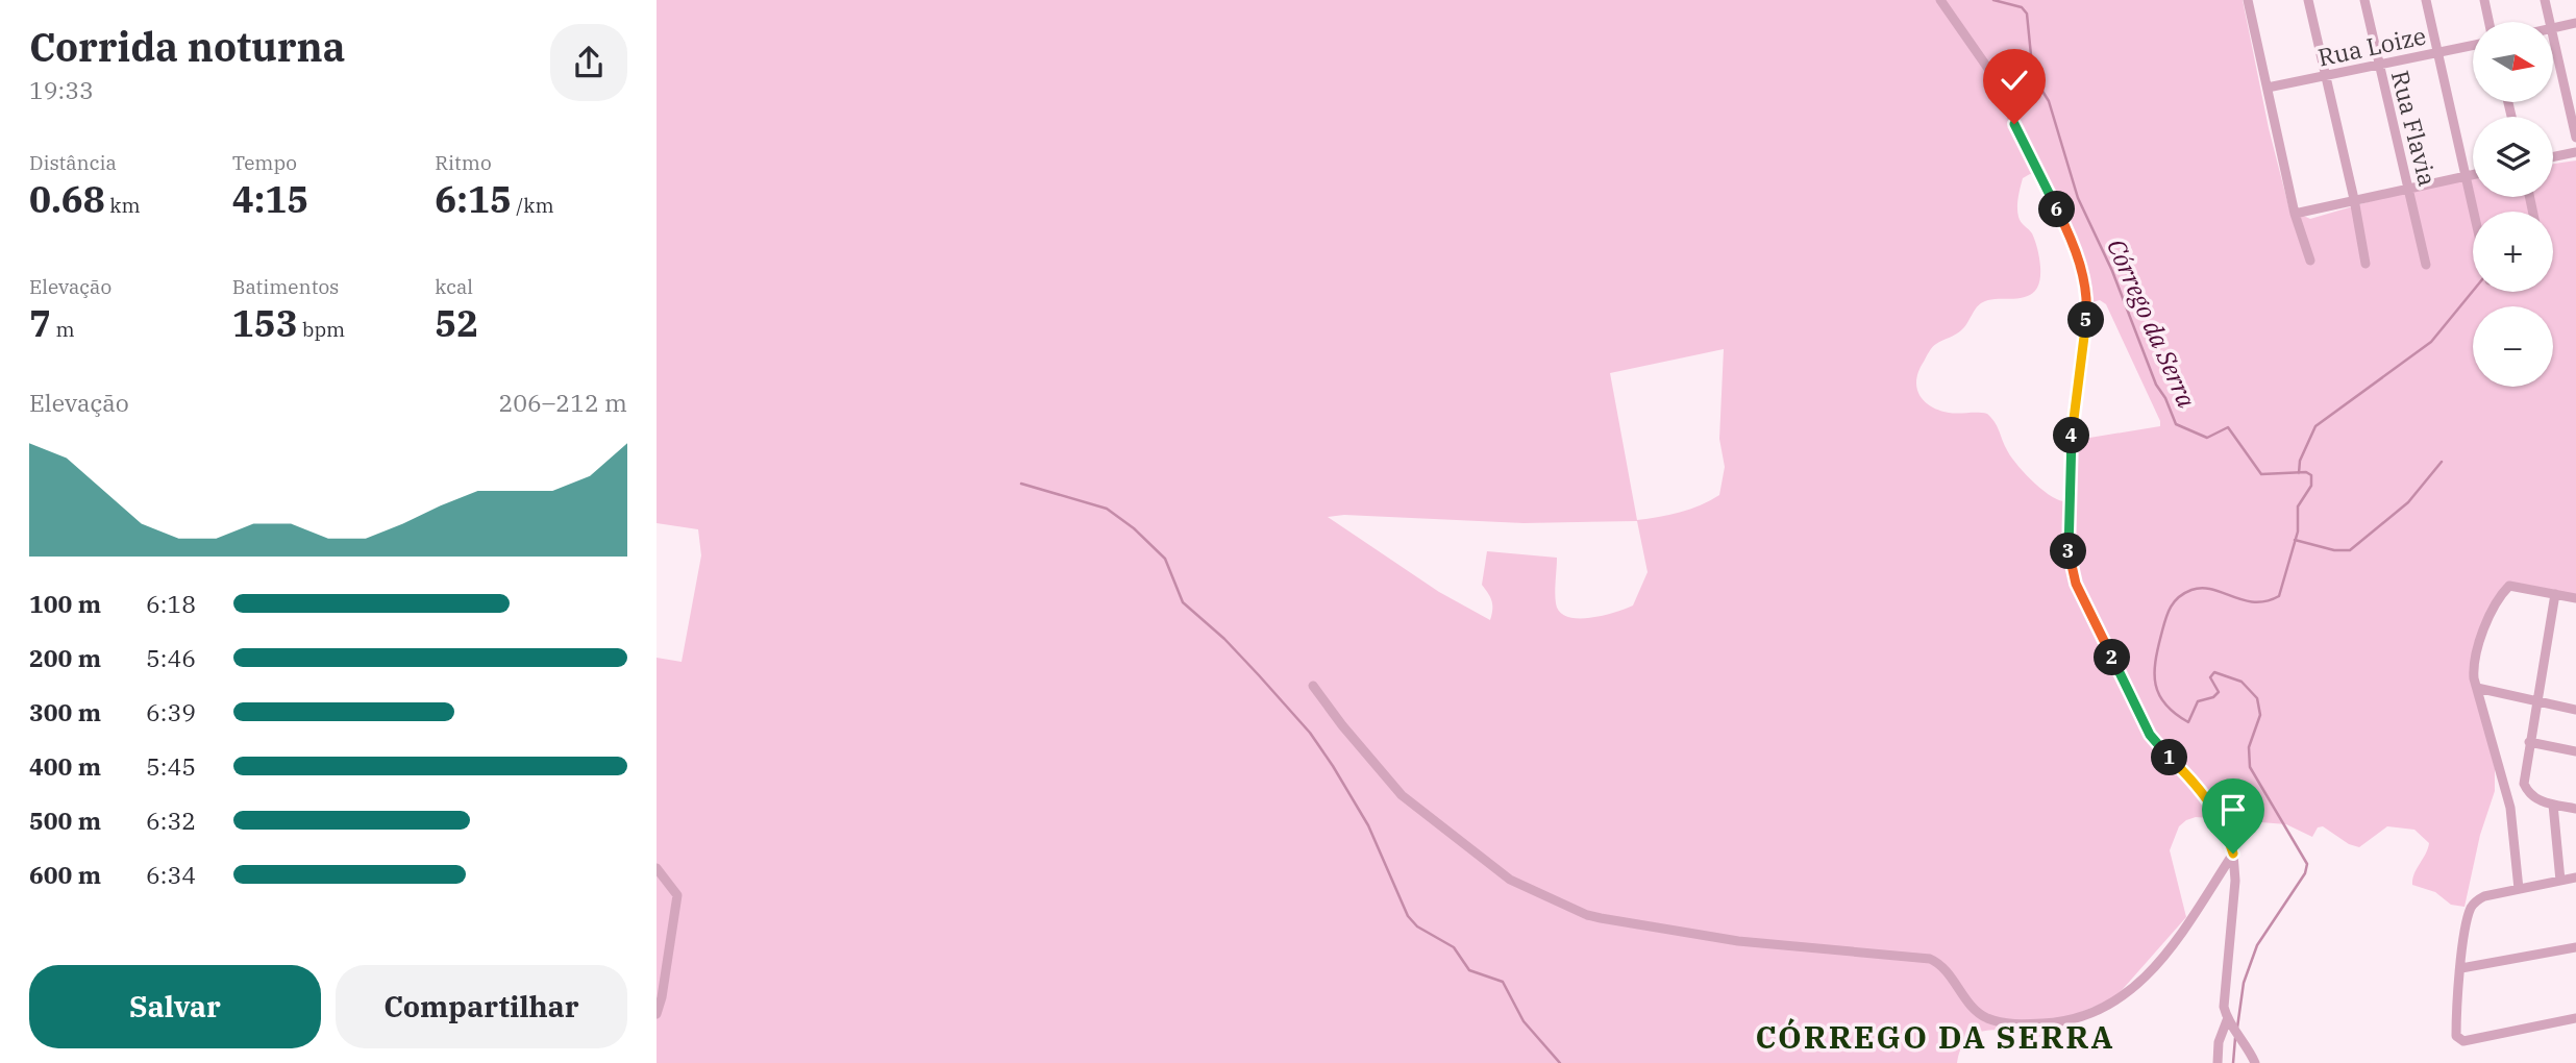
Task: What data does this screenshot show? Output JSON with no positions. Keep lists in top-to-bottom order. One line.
{"streets":{"street":["Rua Loize","Rua Flavia"]},"crossings":[["Rua Loize","Rua Flavia"]],"districts":["CÓRREGO DA SERRA"],"water":["Córrego da Serra"],"north":"right","page":{"heading":["Corrida noturna","19:33"],"map_buttons":["+","−"],"stats":[["Distância","0.68 km"],["Tempo","4:15"],["Ritmo","6:15 /km"],["Elevação","7 m"],["Batimentos","153 bpm"],["kcal","52"]],"pins":["6","5","4","3","2","1"],"chart":["Elevação","206–212 m"],"list":[{"name":"100 m","note":"6:18"},{"name":"200 m","note":"5:46"},{"name":"300 m","note":"6:39"},{"name":"400 m","note":"5:45"},{"name":"500 m","note":"6:32"},{"name":"600 m","note":"6:34"}],"buttons":["Salvar","Compartilhar"]}}
